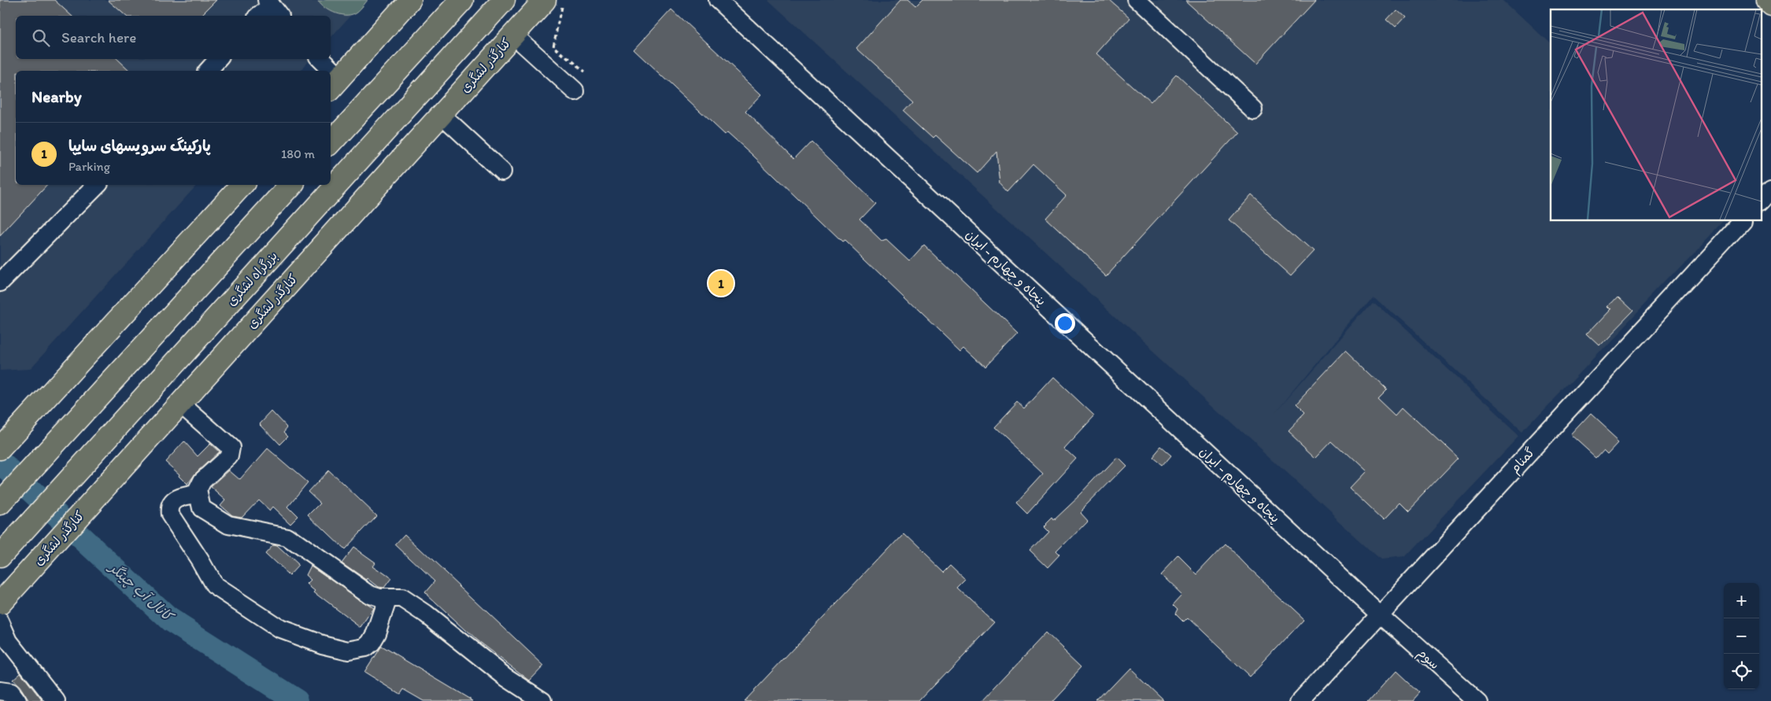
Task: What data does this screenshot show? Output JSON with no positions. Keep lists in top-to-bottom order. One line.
{"streets":{"main road":["کنارگذر لشگری","بزرگراه لشگری"],"lane":["پنجاه و چهارم - ایران","گمنام","سوم"]},"crossings":[["پنجاه و چهارم - ایران","گمنام"],["پنجاه و چهارم - ایران","سوم"],["گمنام","سوم"]],"water":["کانال آب چیتگر"],"page":{"search":"Search here","heading":"Nearby","list":[{"mark":"1","name":"پارکینگ سرویسهای سایپا","note":"Parking","value":"180 m"}],"pins":"1","map_buttons":["+","−"]}}
